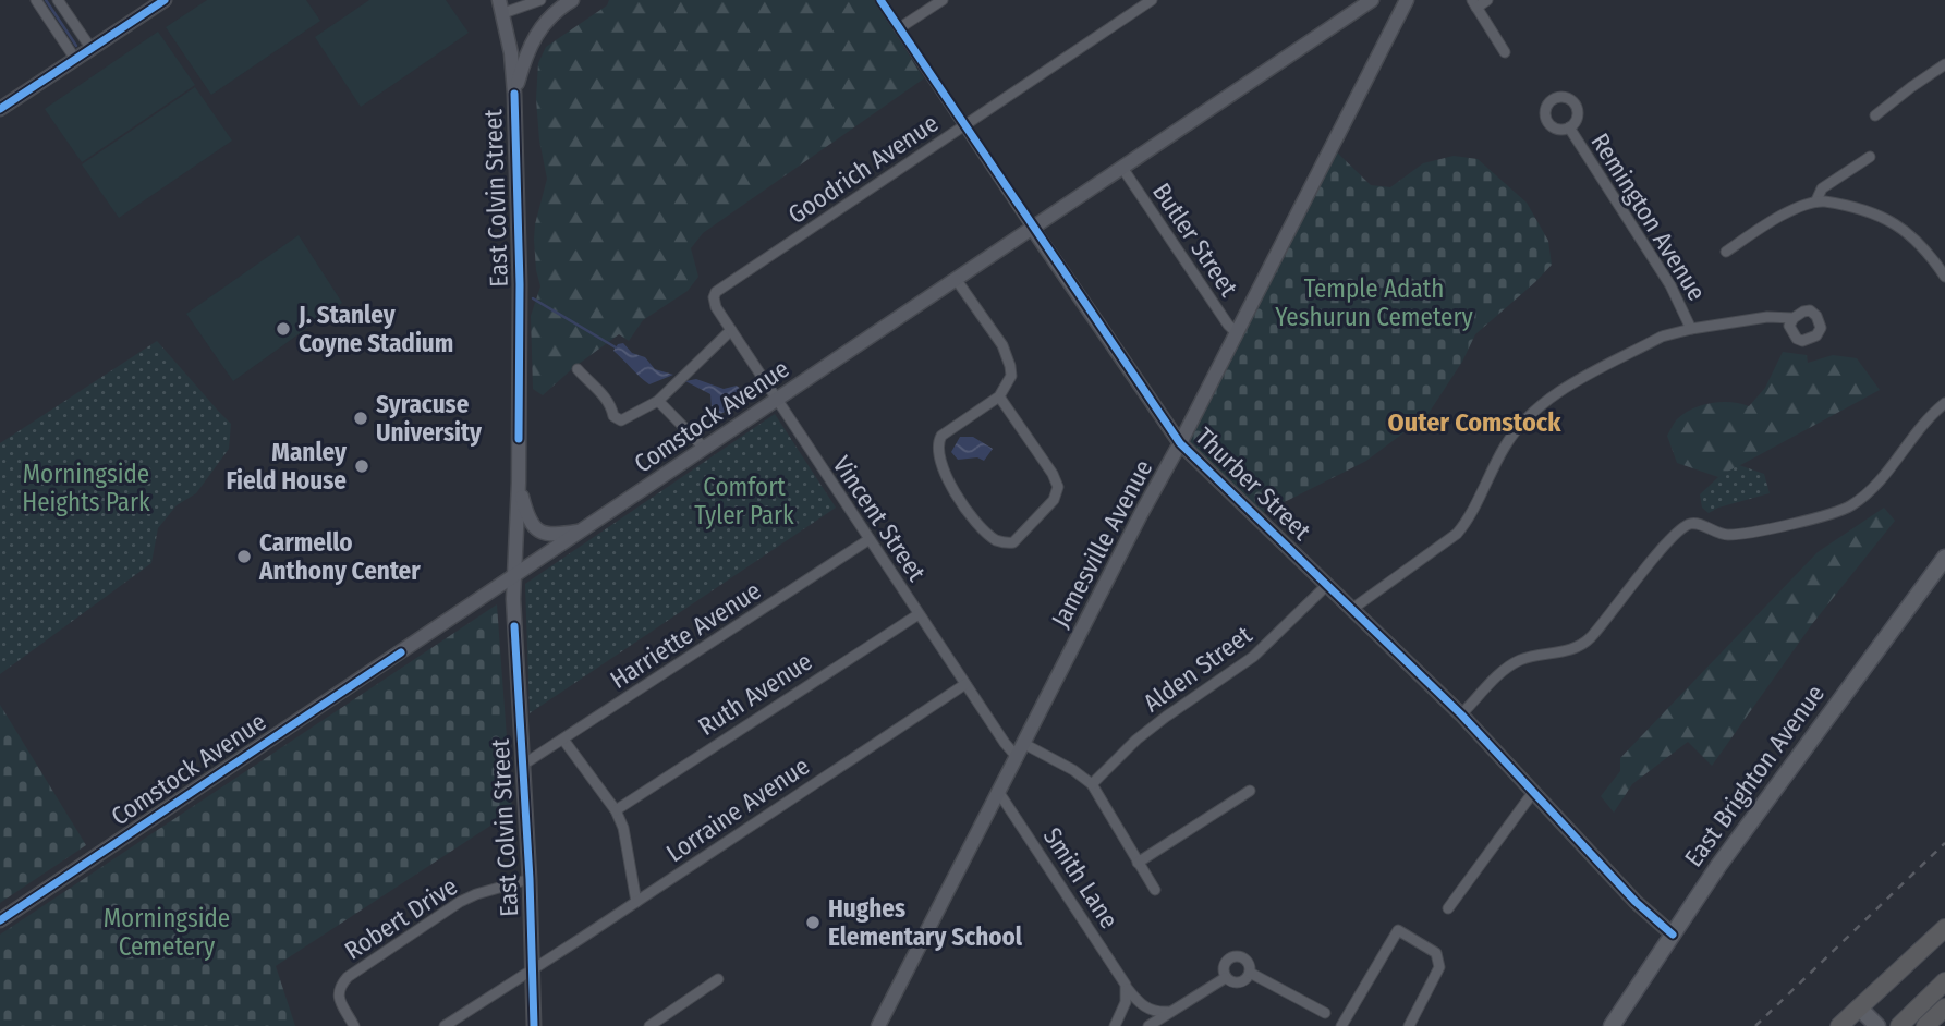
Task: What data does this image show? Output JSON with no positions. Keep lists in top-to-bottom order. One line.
{"streets":{"main road":["East Brighton Avenue"],"street":["Goodrich Avenue","East Colvin Street","Remington Avenue","Butler Street","Comstock Avenue","Thurber Street","Vincent Street","Jamesville Avenue","Harriette Avenue","Alden Street","Ruth Avenue","Lorraine Avenue","Smith Lane","Robert Drive"]},"crossings":[["Goodrich Avenue","Thurber Street"],["Goodrich Avenue","Vincent Street"],["East Colvin Street","Comstock Avenue"],["East Colvin Street","Harriette Avenue"],["East Colvin Street","Lorraine Avenue"],["East Colvin Street","Robert Drive"],["Remington Avenue","Thurber Street"],["Butler Street","Comstock Avenue"],["Butler Street","Jamesville Avenue"],["Comstock Avenue","Thurber Street"],["Comstock Avenue","Vincent Street"],["Thurber Street","Jamesville Avenue"],["Thurber Street","Alden Street"],["Thurber Street","East Brighton Avenue"],["Vincent Street","Jamesville Avenue"],["Vincent Street","Harriette Avenue"],["Vincent Street","Ruth Avenue"],["Vincent Street","Lorraine Avenue"],["Jamesville Avenue","Smith Lane"]],"districts":["Outer Comstock"],"parks":["Temple Adath Yeshurun Cemetery","Morningside Heights Park","Comfort Tyler Park","Morningside Cemetery"],"places":["J. Stanley Coyne Stadium","Syracuse University","Manley Field House","Carmello Anthony Center","Hughes Elementary School"]}
